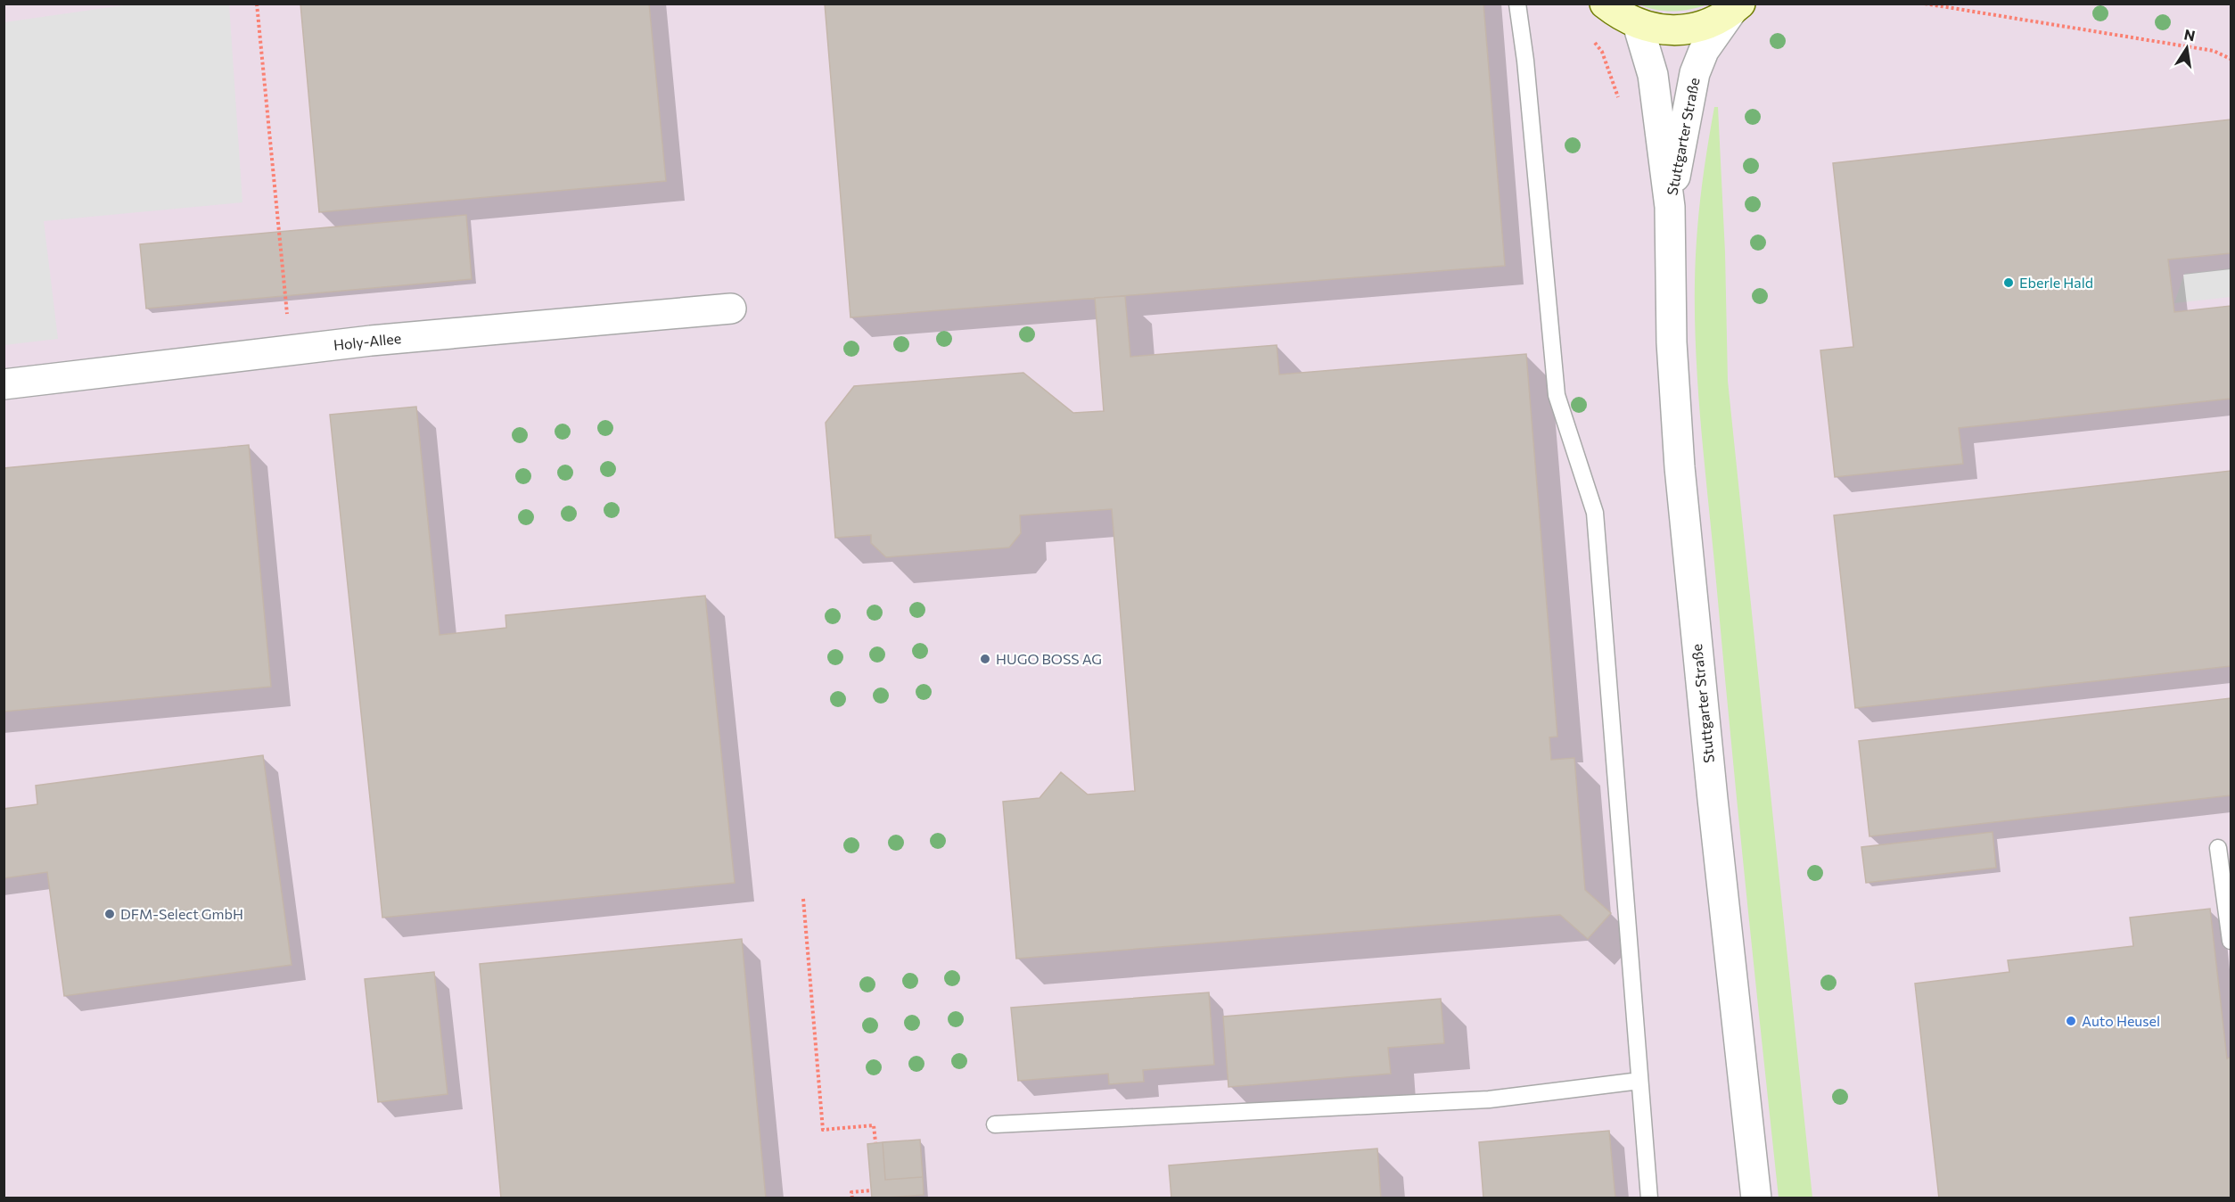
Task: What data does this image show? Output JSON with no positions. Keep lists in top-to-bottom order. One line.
{"streets":{"street":["Stuttgarter Straße","Holy-Allee"]},"places":["Eberle Hald","HUGO BOSS AG","DFM-Select GmbH","Auto Heusel"],"north":"top"}
